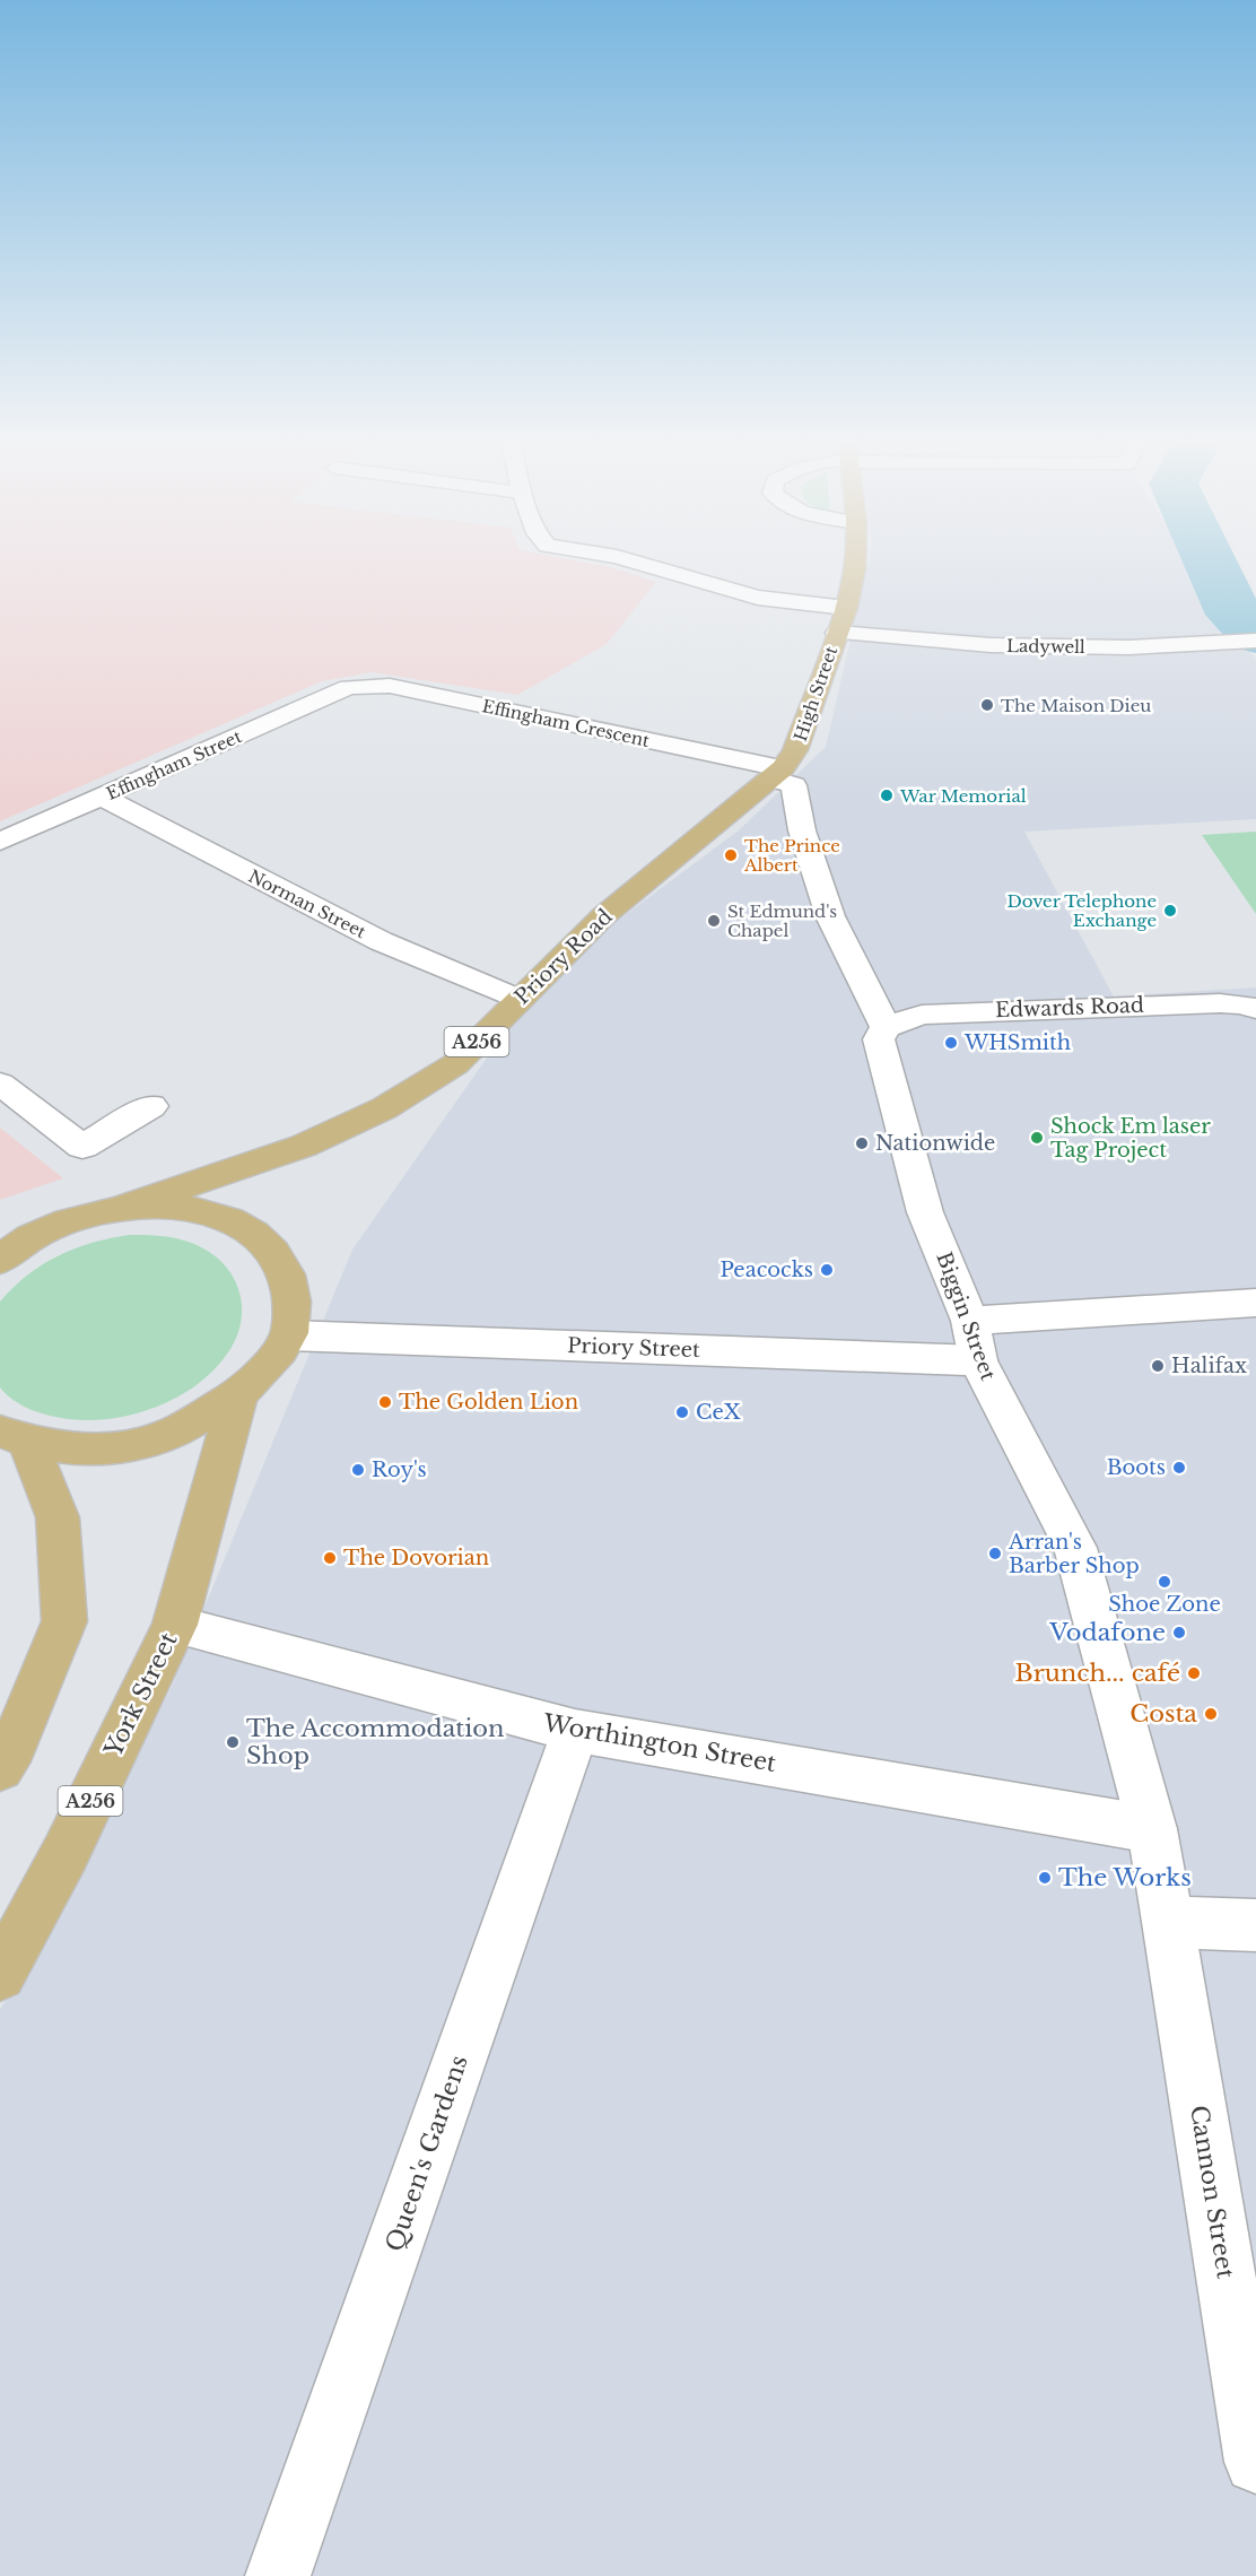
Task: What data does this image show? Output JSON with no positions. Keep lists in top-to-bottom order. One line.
{"streets":{"main road":["High Street","Priory Road","A256","York Street"],"street":["Ladywell","Effingham Crescent","Effingham Street","Norman Street","Edwards Road","Biggin Street","Priory Street","Worthington Street","Queen's Gardens","Cannon Street"]},"crossings":[["Ladywell","High Street"],["High Street","Effingham Crescent"],["High Street","Priory Road"],["High Street","Biggin Street"],["Effingham Crescent","Effingham Street"],["Effingham Crescent","Priory Road"],["Effingham Crescent","Biggin Street"],["Effingham Street","Norman Street"],["Norman Street","Priory Road"],["Priory Road","Biggin Street"],["Edwards Road","Biggin Street"],["Biggin Street","Priory Street"],["Biggin Street","Worthington Street"],["Biggin Street","Cannon Street"],["York Street","Worthington Street"],["Worthington Street","Queen's Gardens"]],"places":["The Maison Dieu","War Memorial","The Prince Albert","Dover Telephone Exchange","St Edmund's Chapel","WHSmith","Shock Em laser Tag Project","Nationwide","Peacocks","Halifax","The Golden Lion","CeX","Boots","Roy's","Arran's Barber Shop","The Dovorian","Shoe Zone","Vodafone","Brunch... café","Costa","The Accommodation Shop","The Works"]}
